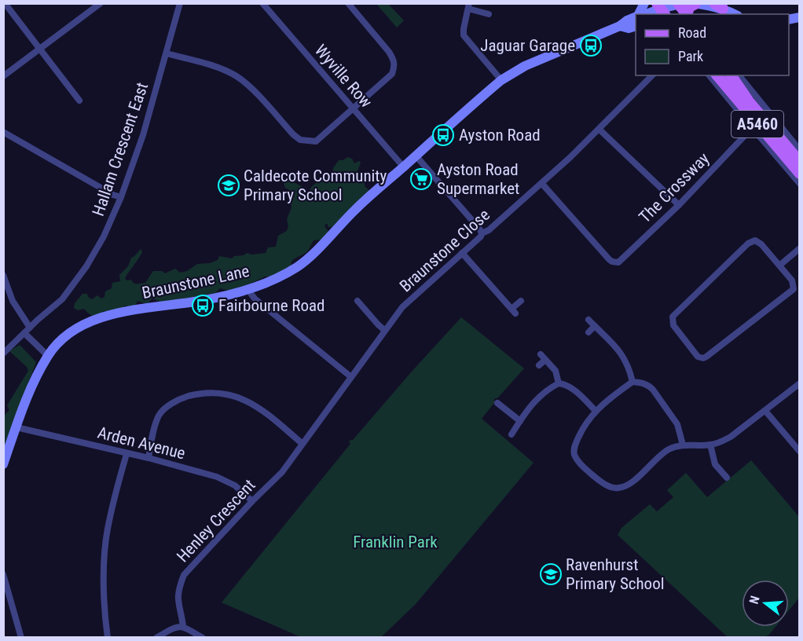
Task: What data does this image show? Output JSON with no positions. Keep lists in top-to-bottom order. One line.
{"streets":{"main road":["A5460"],"street":["Wyville Row","Hallam Crescent East","The Crossway","Braunstone Close","Braunstone Lane","Arden Avenue","Henley Crescent"]},"crossings":[["Wyville Row","Braunstone Lane"],["The Crossway","Braunstone Close"],["Braunstone Close","Henley Crescent"],["Braunstone Lane","Arden Avenue"],["Arden Avenue","Henley Crescent"]],"parks":["Franklin Park"],"places":{"bus stop":["Jaguar Garage","Ayston Road","Fairbourne Road"],"supermarket":["Ayston Road Supermarket"],"school or university":["Caldecote Community Primary School","Ravenhurst Primary School"]},"legend":["Road","Park"],"north":"left"}
